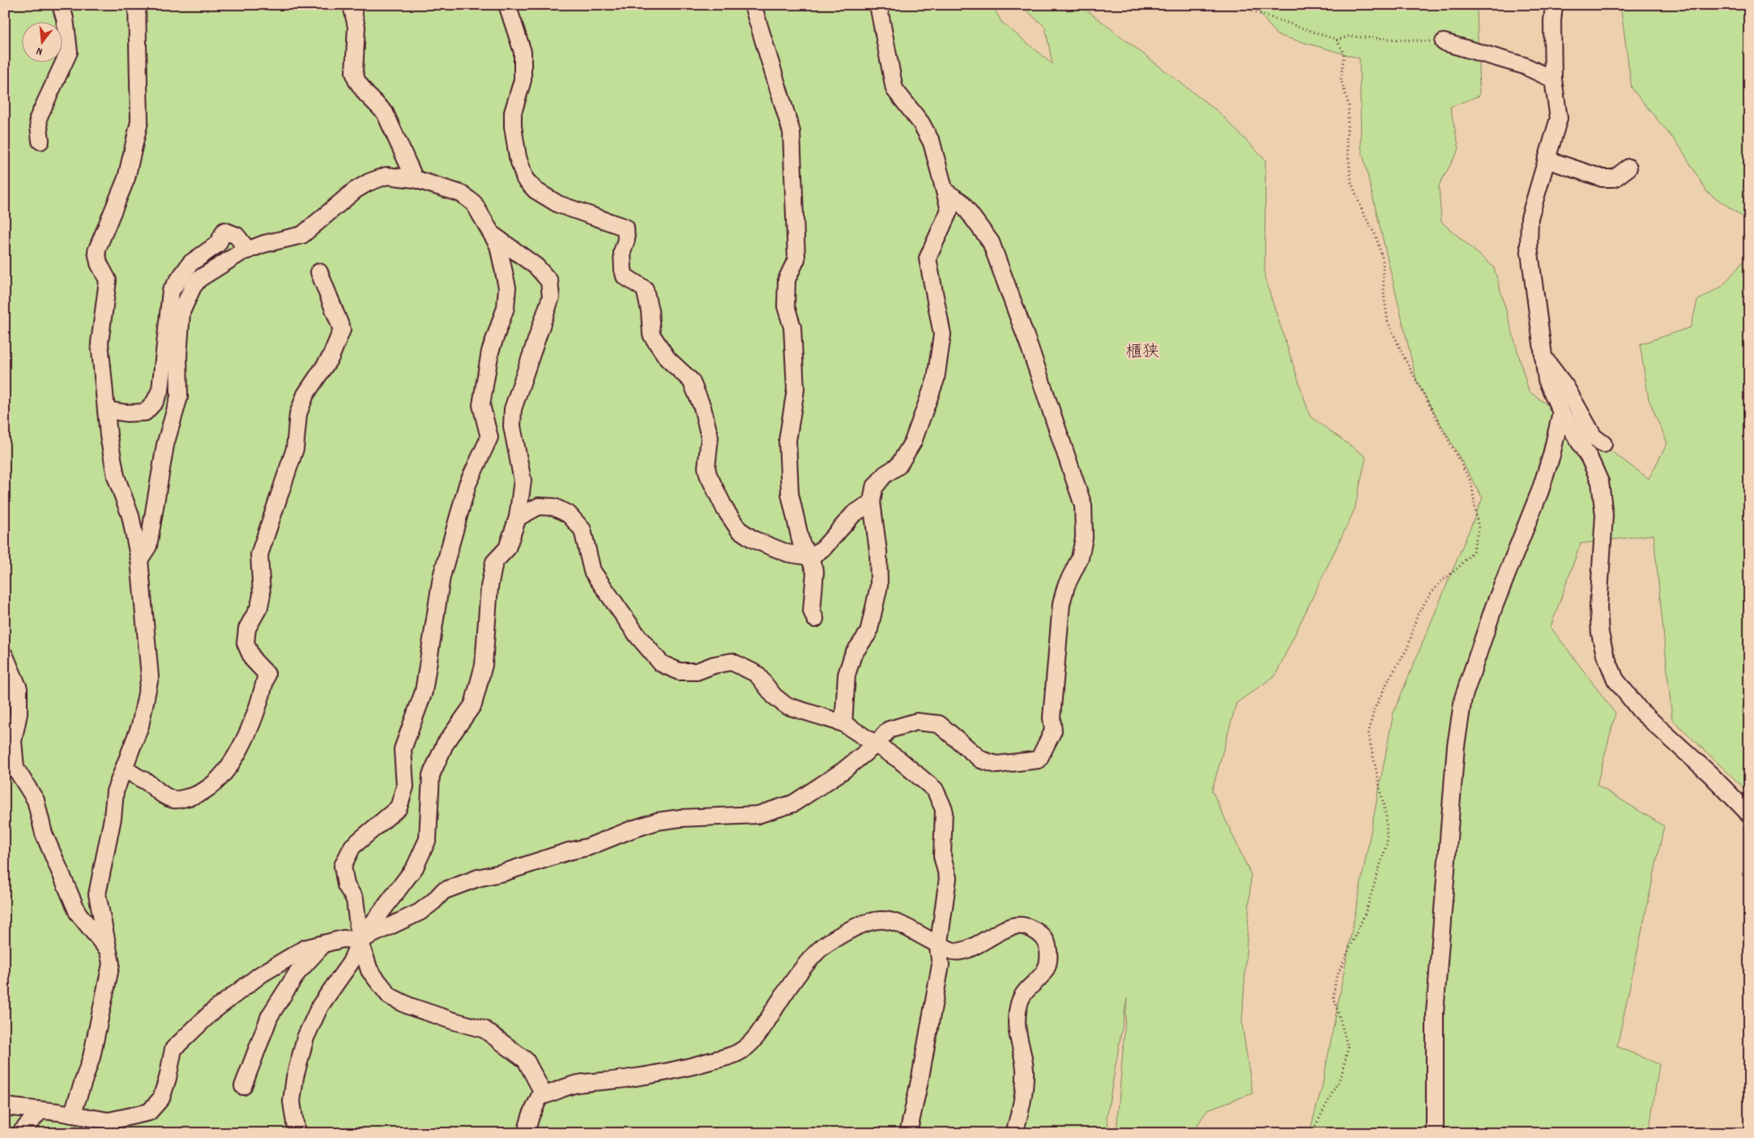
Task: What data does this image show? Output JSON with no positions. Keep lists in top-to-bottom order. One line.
{"districts":["櫃狭"],"north":"bottom"}
